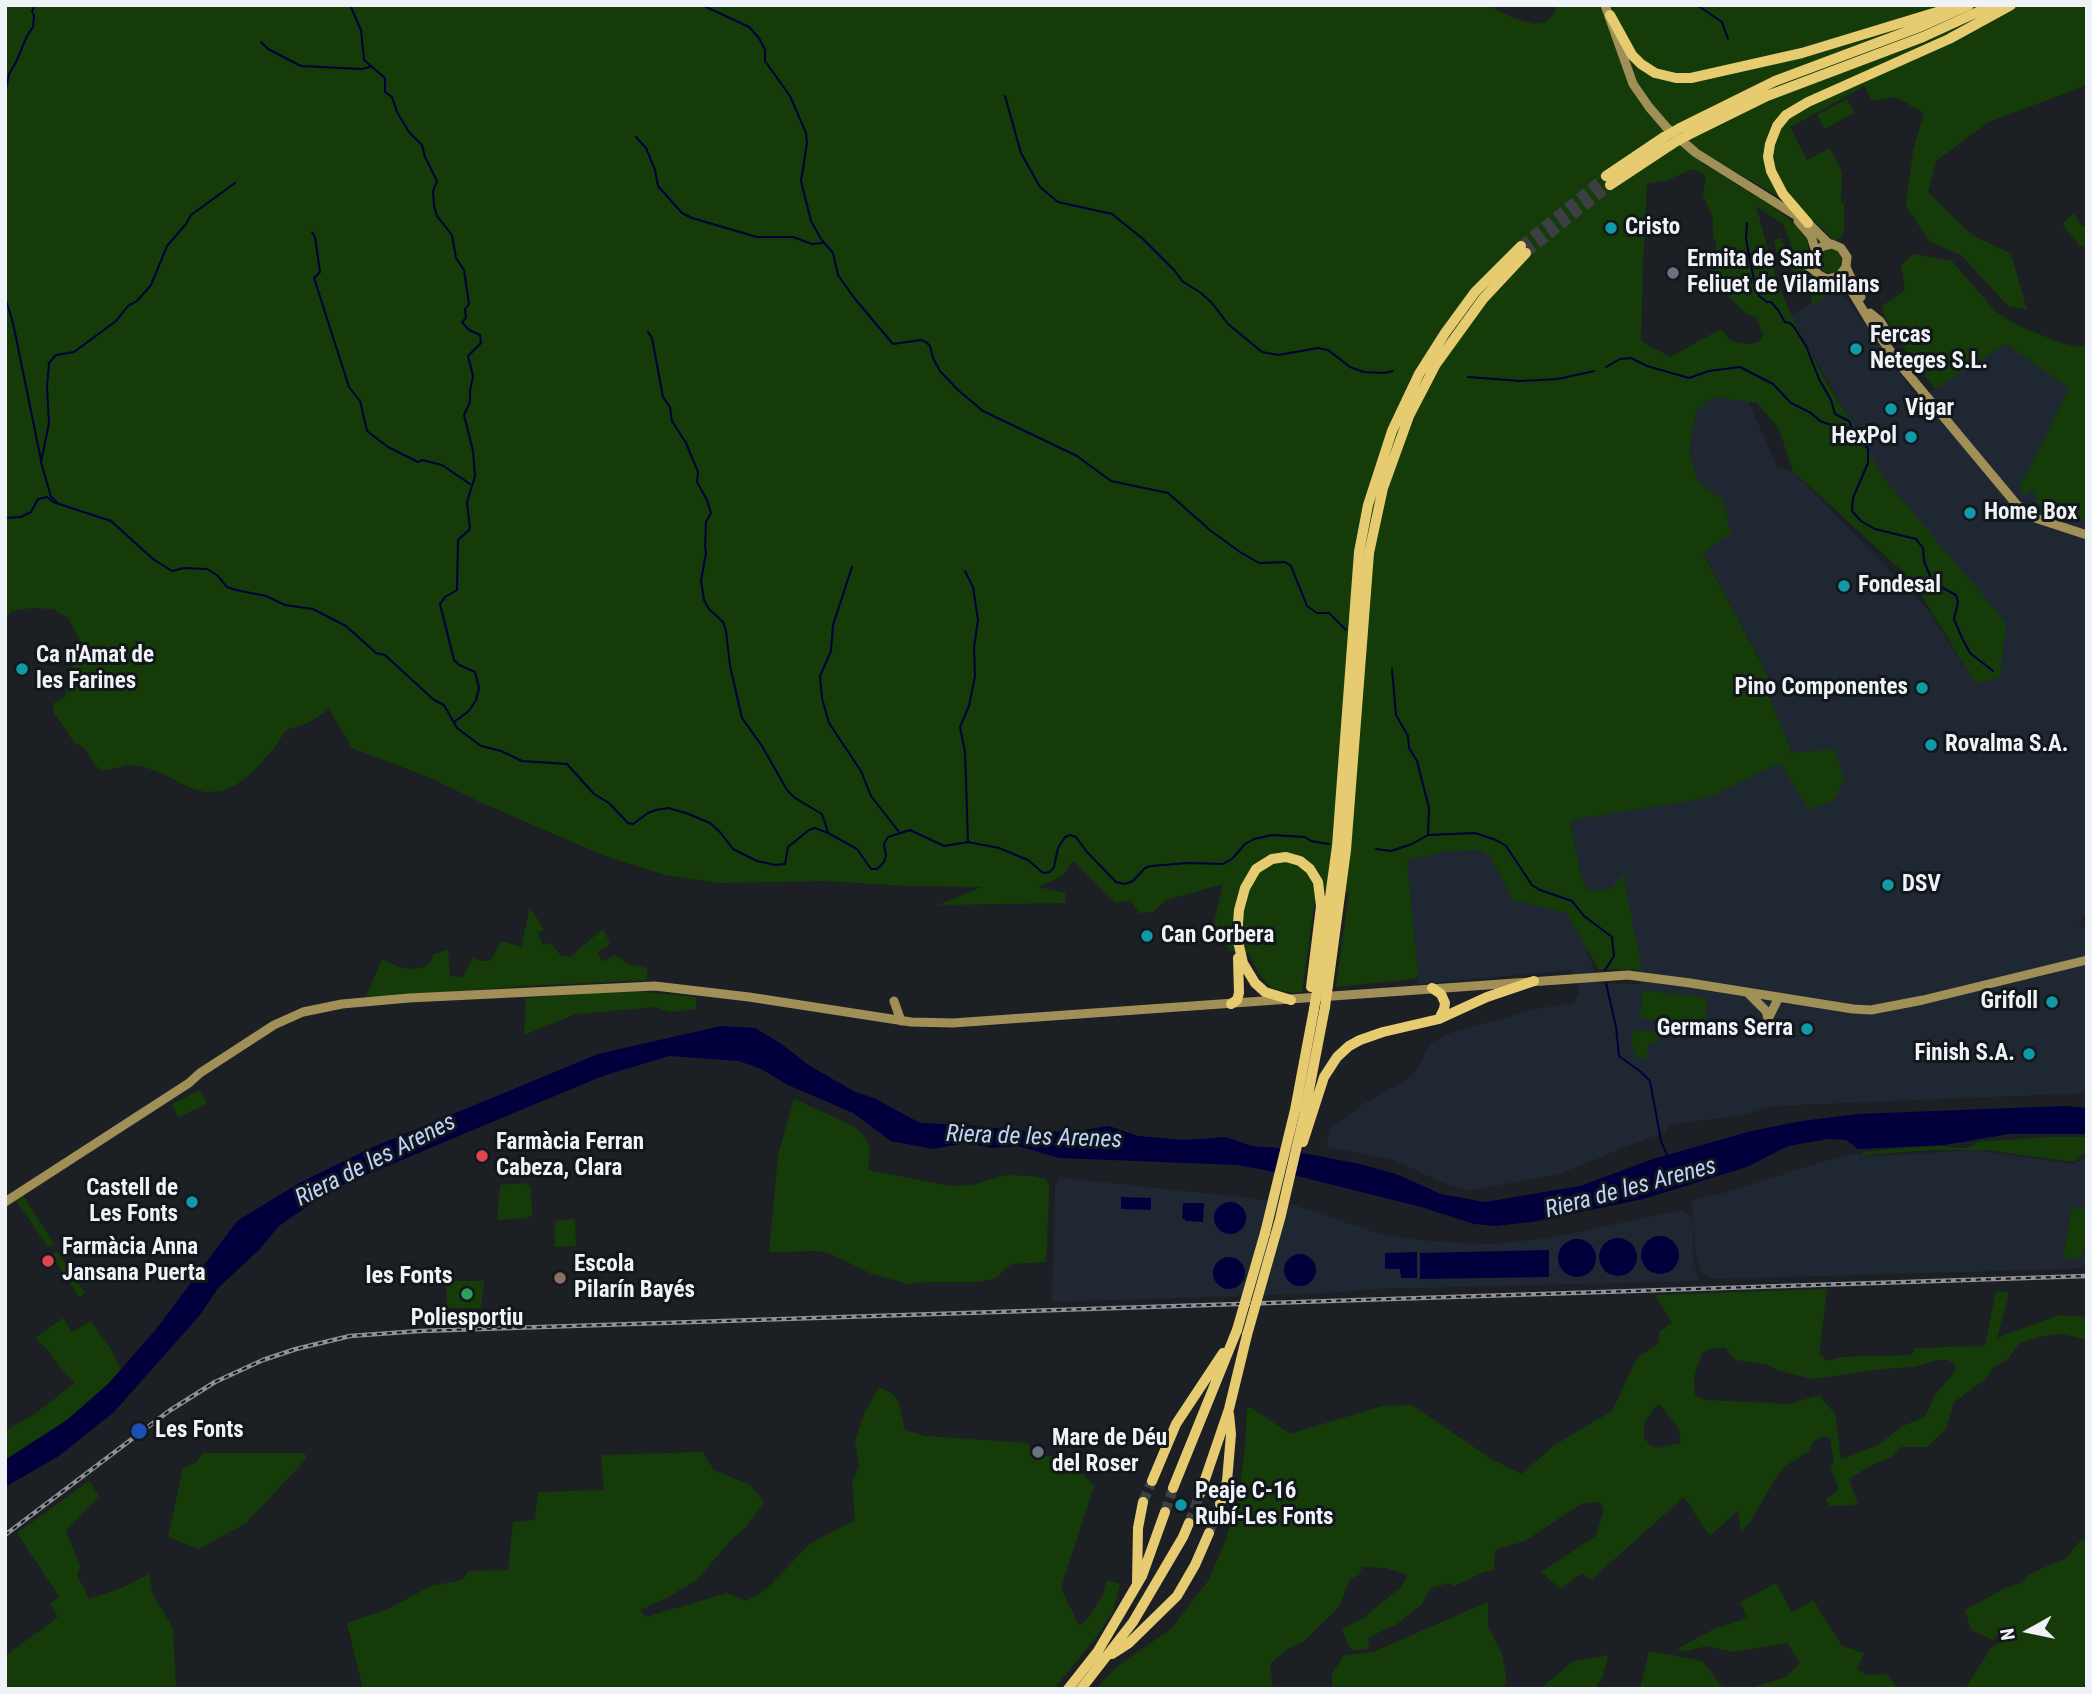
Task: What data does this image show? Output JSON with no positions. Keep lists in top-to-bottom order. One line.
{"districts":["les Fonts"],"water":["Riera de les Arenes"],"places":["Cristo","Ermita de Sant Feliuet de Vilamilans","Fercas Neteges S.L.","Vigar","HexPol","Home Box","Fondesal","Ca n'Amat de les Farines","Pino Componentes","Rovalma S.A.","DSV","Can Corbera","Grifoll","Germans Serra","Finish S.A.","Farmàcia Ferran Cabeza, Clara","Castell de Les Fonts","Farmàcia Anna Jansana Puerta","Escola Pilarín Bayés","Poliesportiu","Les Fonts","Mare de Déu del Roser","Peaje C-16 Rubí-Les Fonts"],"north":"left"}
